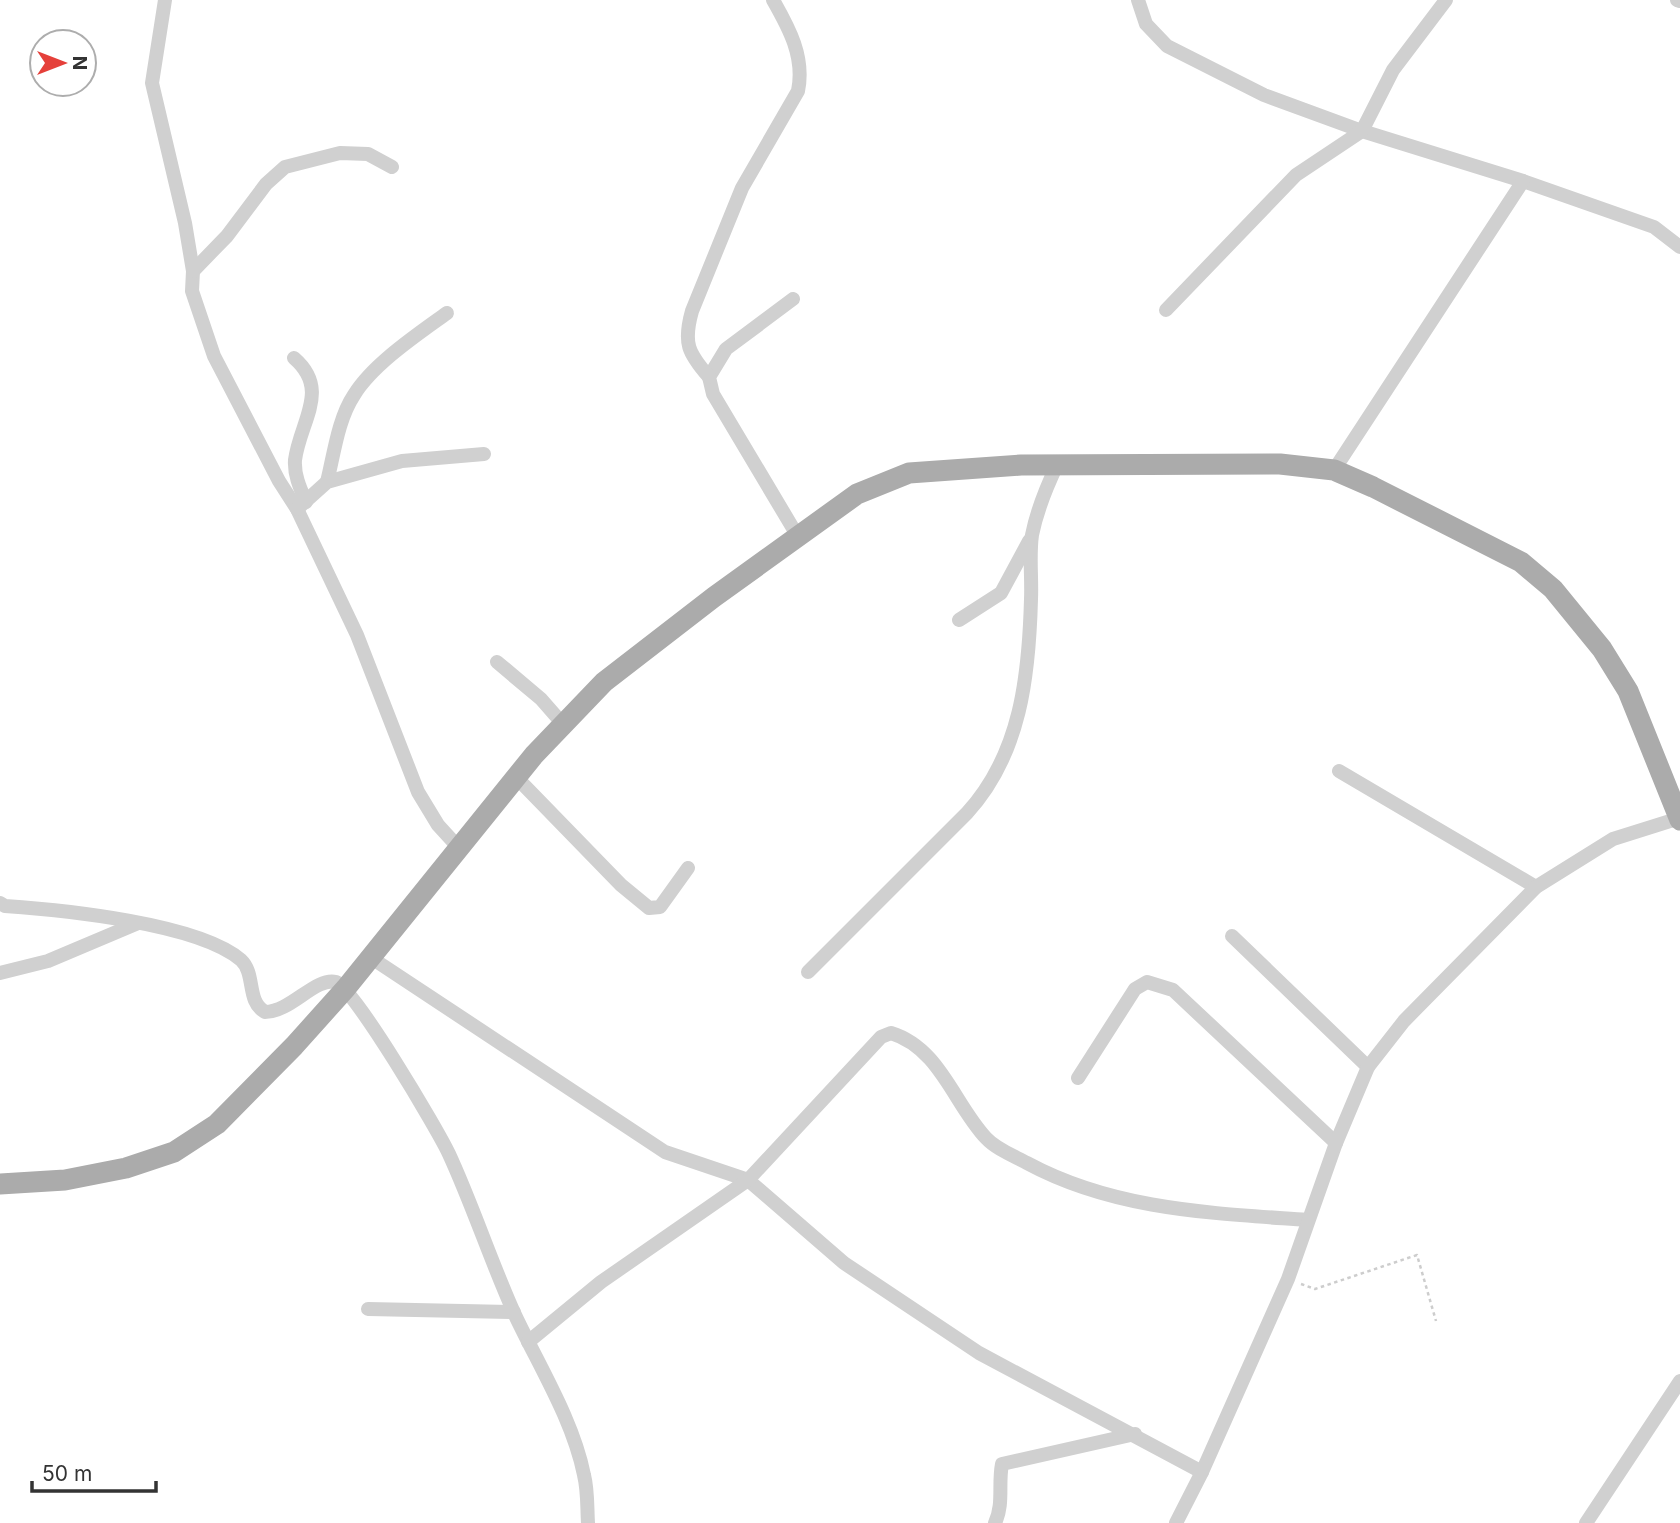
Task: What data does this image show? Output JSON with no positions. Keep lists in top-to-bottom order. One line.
{"scale_bar":"50 m","north":"right"}
